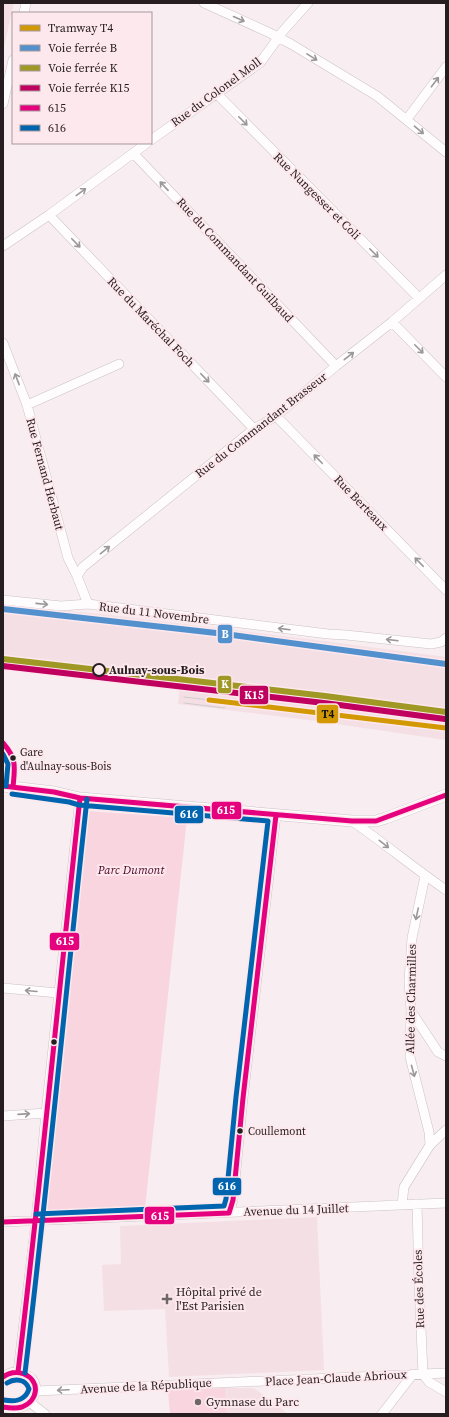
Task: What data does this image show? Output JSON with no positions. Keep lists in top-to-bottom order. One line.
{"streets":{"street":["Rue du Colonel Moll","Rue Nungesser et Coli","Rue du Commandant Guilbaud","Rue du Maréchal Foch","Rue du Commandant Brasseur","Rue Fernand Herbaut","Rue Berteaux","Rue du 11 Novembre","Allée des Charmilles","Avenue du 14 Juillet","Rue des Écoles","Place Jean-Claude Abrioux","Avenue de la République"]},"crossings":[["Rue du Colonel Moll","Rue Nungesser et Coli"],["Rue Nungesser et Coli","Rue du Commandant Brasseur"],["Rue du Commandant Guilbaud","Rue du Commandant Brasseur"],["Rue du Maréchal Foch","Rue du Commandant Brasseur"],["Rue du Commandant Brasseur","Rue Fernand Herbaut"],["Rue du Commandant Brasseur","Rue Berteaux"],["Rue Fernand Herbaut","Rue du 11 Novembre"],["Avenue du 14 Juillet","Rue des Écoles"],["Place Jean-Claude Abrioux","Avenue de la République"]],"one_way":["Rue Nungesser et Coli","Rue du Commandant Guilbaud","Rue du Maréchal Foch","Rue du Commandant Brasseur","Rue Berteaux","Allée des Charmilles","Avenue de la République"],"parks":["Parc Dumont"],"places":{"other":["Aulnay-sous-Bois","Gare d'Aulnay-sous-Bois","Coullemont","Gymnase du Parc"],"health":["Hôpital privé de l'Est Parisien"]},"lines":["rail line B","rail line K","rail line K15","tram line T4","transit line 615","transit line 616"],"legend":["Tramway T4","Voie ferrée B","Voie ferrée K","Voie ferrée K15","615","616"]}
